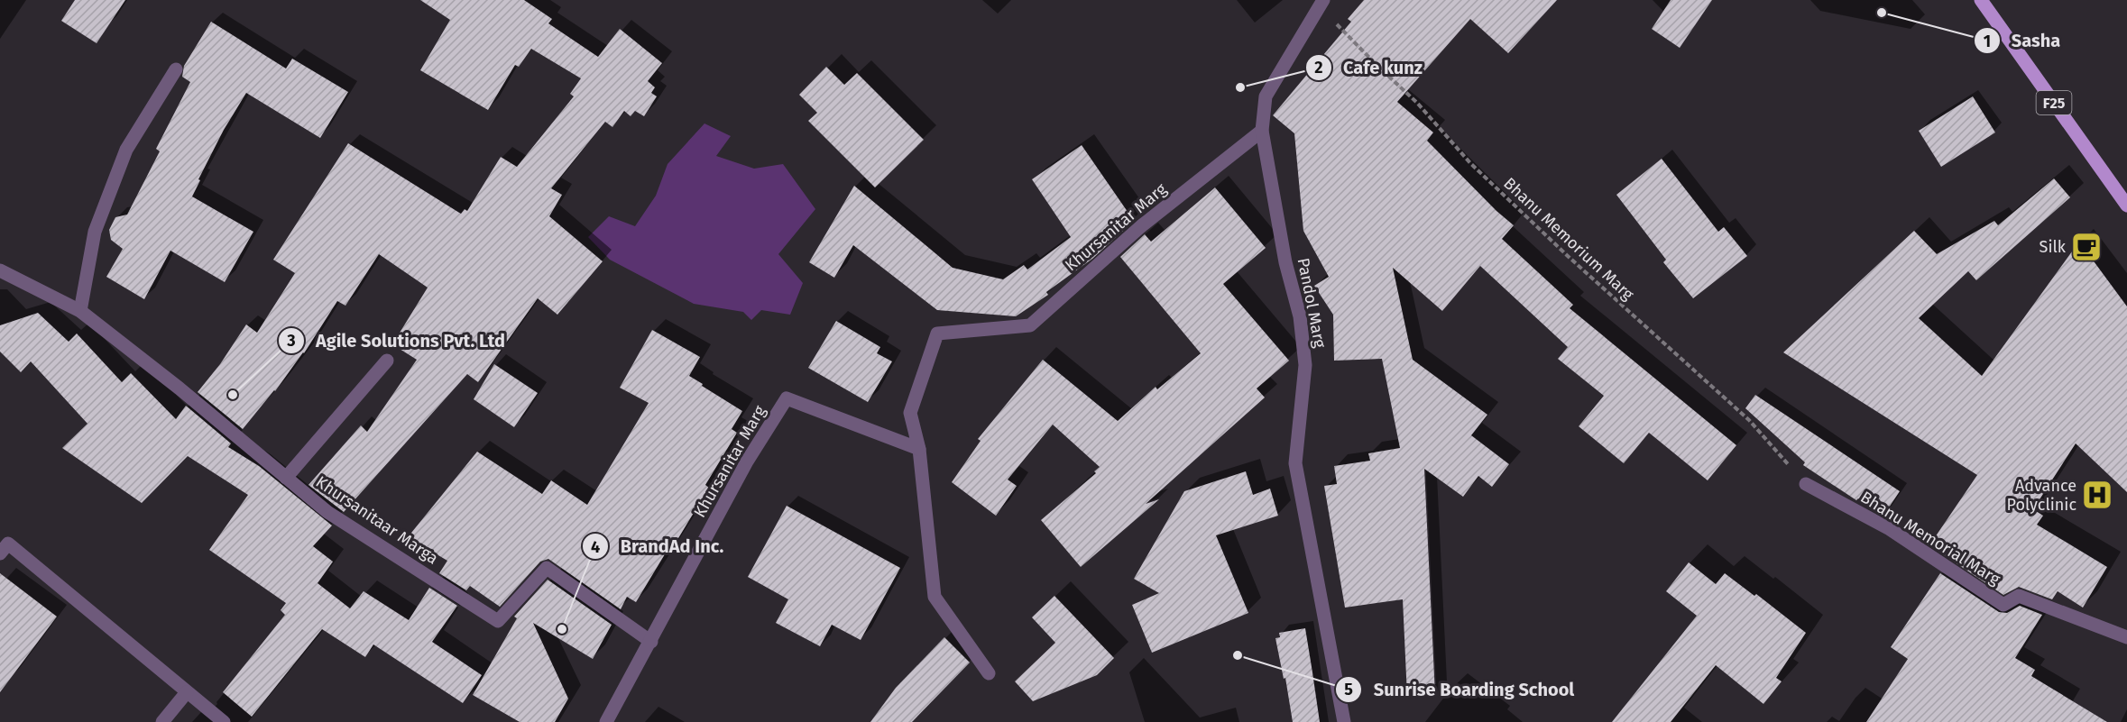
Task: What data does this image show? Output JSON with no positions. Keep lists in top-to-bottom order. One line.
{"streets":{"main road":["F25"],"street":["Khursanitar Marg","Pandol Marg","Khursanitaar Marga","Bhanu Memorial Marg"],"path":["Bhanu Memorium Marg"]},"crossings":[["Khursanitar Marg","Pandol Marg"],["Khursanitar Marg","Khursanitaar Marga"],["Bhanu Memorium Marg","Pandol Marg"],["Bhanu Memorium Marg","Bhanu Memorial Marg"]],"places":{"other":["Sasha","Cafe kunz","Agile Solutions Pvt. Ltd","BrandAd Inc.","Sunrise Boarding School"],"cafe":["Silk"],"hospital":["Advance Polyclinic"]}}
